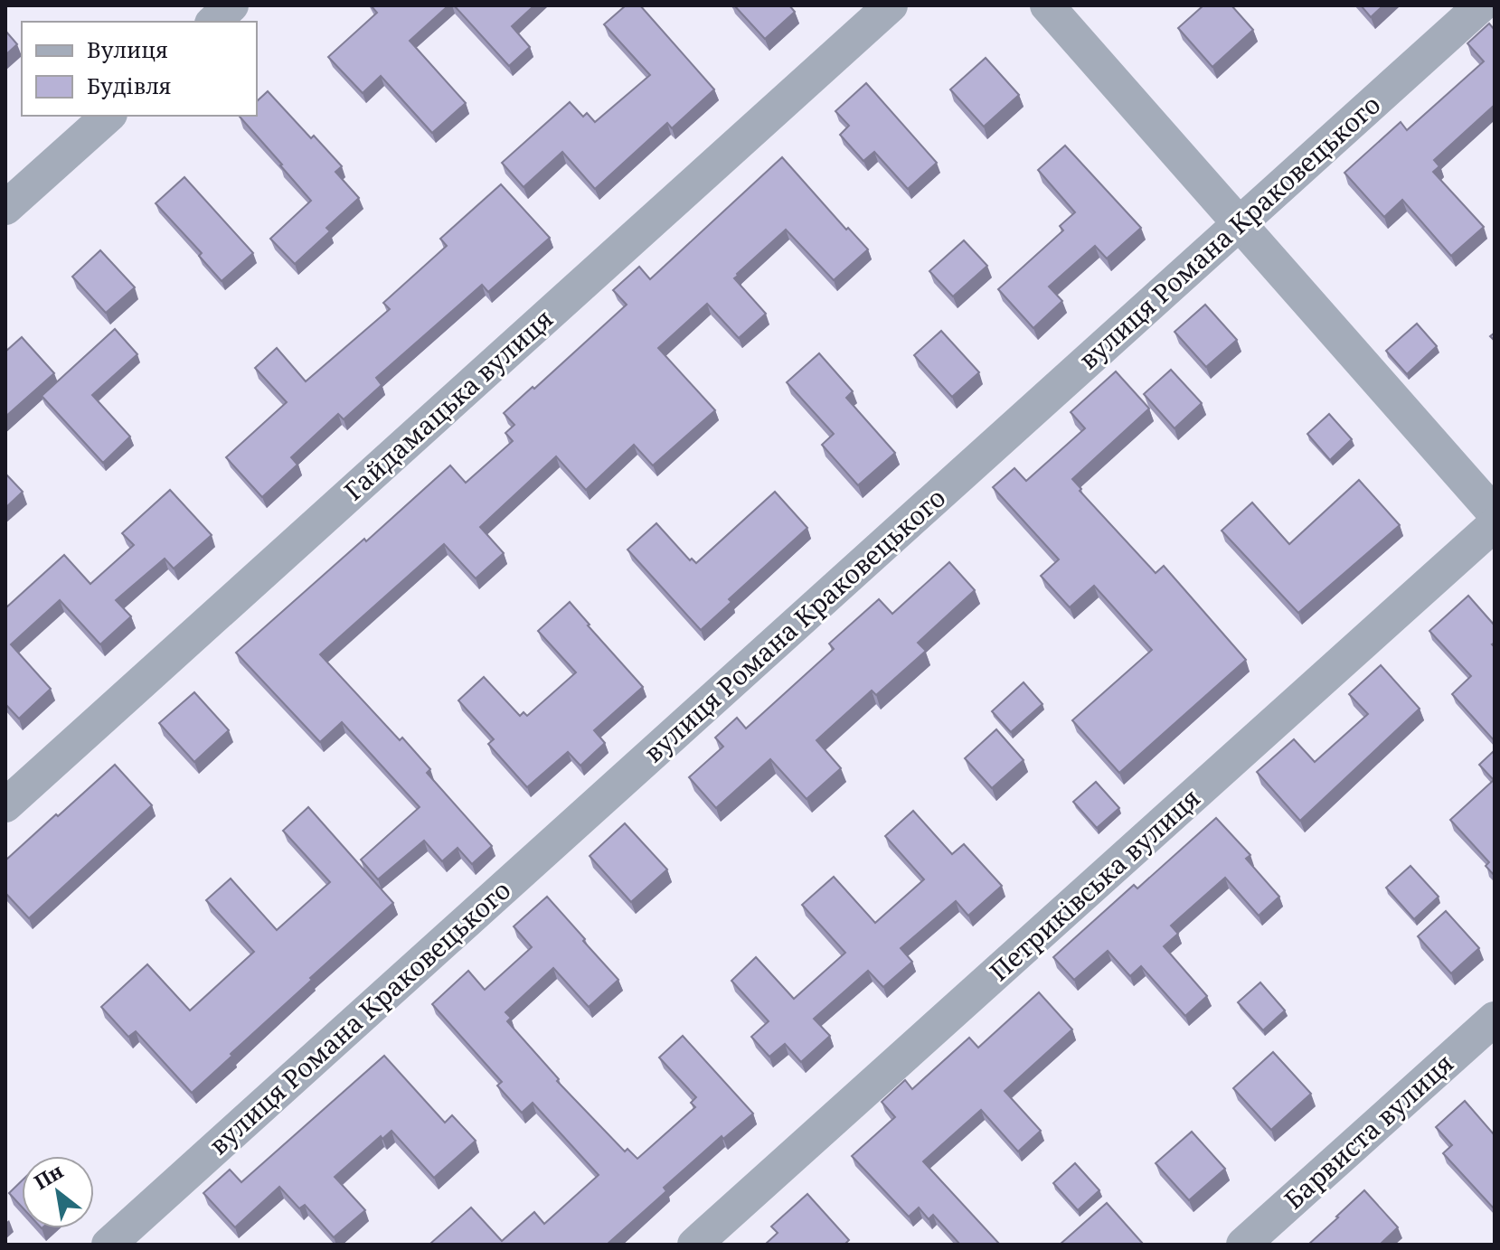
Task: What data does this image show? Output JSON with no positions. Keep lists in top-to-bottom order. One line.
{"streets":{"street":["вулиця Романа Краковецького","Гайдамацька вулиця","Петриківська вулиця","Барвиста вулиця"]},"legend":["Вулиця","Будівля"],"north":"top left"}
